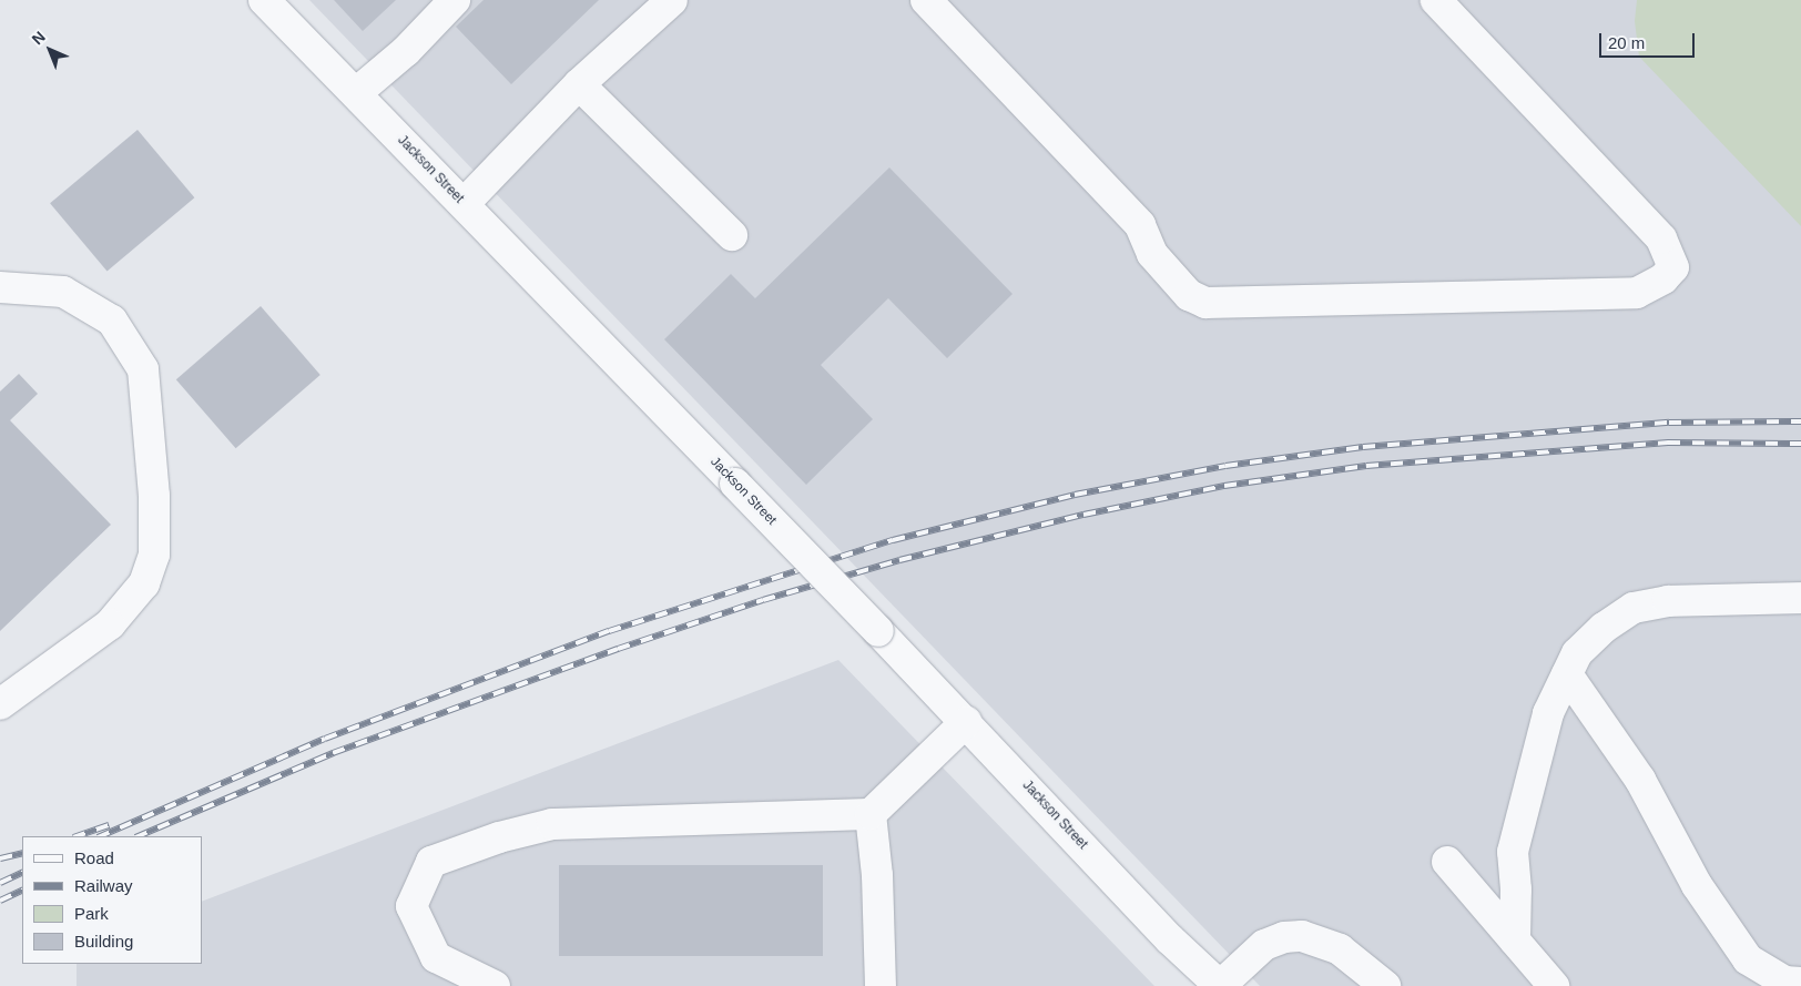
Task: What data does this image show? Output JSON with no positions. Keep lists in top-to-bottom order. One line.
{"streets":{"street":["Jackson Street"]},"legend":["Road","Railway","Park","Building"],"scale_bar":"20 m","north":"top left"}
